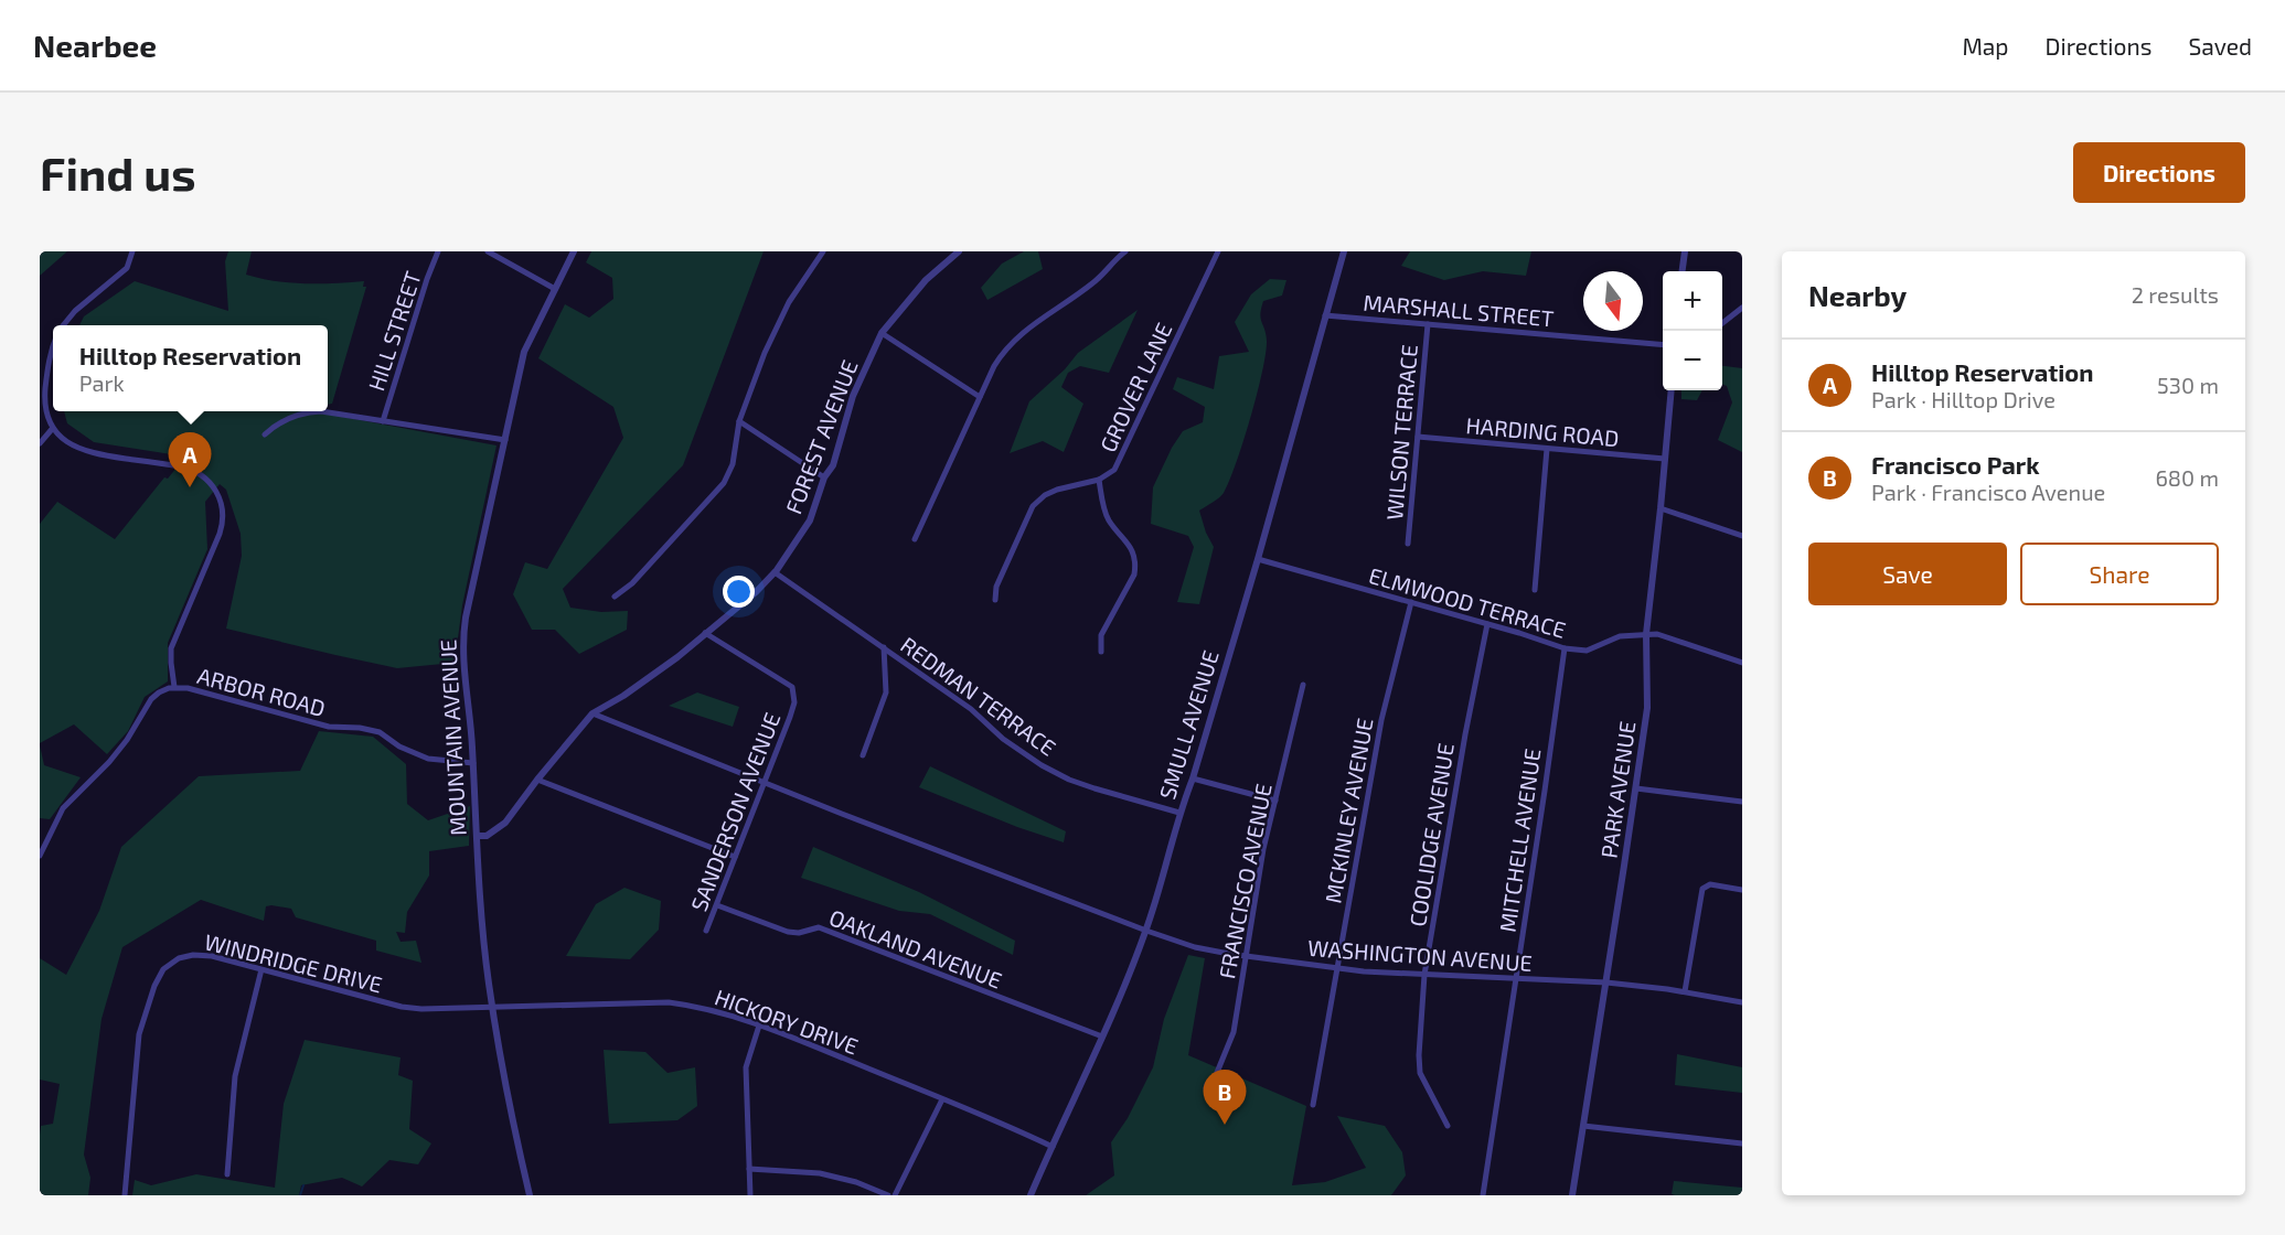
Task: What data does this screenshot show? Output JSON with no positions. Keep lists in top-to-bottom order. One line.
{"streets":{"street":["MARSHALL STREET","HILL STREET","GROVER LANE","HARDING ROAD","WILSON TERRACE","FOREST AVENUE","ELMWOOD TERRACE","ARBOR ROAD","REDMAN TERRACE","SMULL AVENUE","MOUNTAIN AVENUE","PARK AVENUE","MCKINLEY AVENUE","SANDERSON AVENUE","COOLIDGE AVENUE","MITCHELL AVENUE","FRANCISCO AVENUE","OAKLAND AVENUE","WASHINGTON AVENUE","WINDRIDGE DRIVE","HICKORY DRIVE"]},"crossings":[["MARSHALL STREET","WILSON TERRACE"],["MARSHALL STREET","SMULL AVENUE"],["HARDING ROAD","WILSON TERRACE"],["HARDING ROAD","PARK AVENUE"],["FOREST AVENUE","REDMAN TERRACE"],["FOREST AVENUE","MOUNTAIN AVENUE"],["FOREST AVENUE","SANDERSON AVENUE"],["FOREST AVENUE","WASHINGTON AVENUE"],["ELMWOOD TERRACE","SMULL AVENUE"],["ELMWOOD TERRACE","PARK AVENUE"],["ELMWOOD TERRACE","MCKINLEY AVENUE"],["ELMWOOD TERRACE","COOLIDGE AVENUE"],["ELMWOOD TERRACE","MITCHELL AVENUE"],["ARBOR ROAD","MOUNTAIN AVENUE"],["REDMAN TERRACE","SMULL AVENUE"],["SMULL AVENUE","OAKLAND AVENUE"],["SMULL AVENUE","WASHINGTON AVENUE"],["SMULL AVENUE","HICKORY DRIVE"],["MOUNTAIN AVENUE","WINDRIDGE DRIVE"],["MOUNTAIN AVENUE","HICKORY DRIVE"],["PARK AVENUE","WASHINGTON AVENUE"],["MCKINLEY AVENUE","WASHINGTON AVENUE"],["SANDERSON AVENUE","OAKLAND AVENUE"],["SANDERSON AVENUE","WASHINGTON AVENUE"],["COOLIDGE AVENUE","WASHINGTON AVENUE"],["MITCHELL AVENUE","WASHINGTON AVENUE"],["FRANCISCO AVENUE","WASHINGTON AVENUE"],["WINDRIDGE DRIVE","HICKORY DRIVE"]],"north":"bottom","page":{"header":"Nearbee","nav":["Map","Directions","Saved"],"buttons":["Directions",["Save","Share"]],"title":"Find us","heading":["Nearby","2 results"],"map_buttons":["+","−"],"popup":["Hilltop Reservation","Park"],"list":[{"mark":"A","name":"Hilltop Reservation","note":"Park · Hilltop Drive","value":"530 m"},{"mark":"B","name":"Francisco Park","note":"Park · Francisco Avenue","value":"680 m"}],"pins":["A","B"]}}
